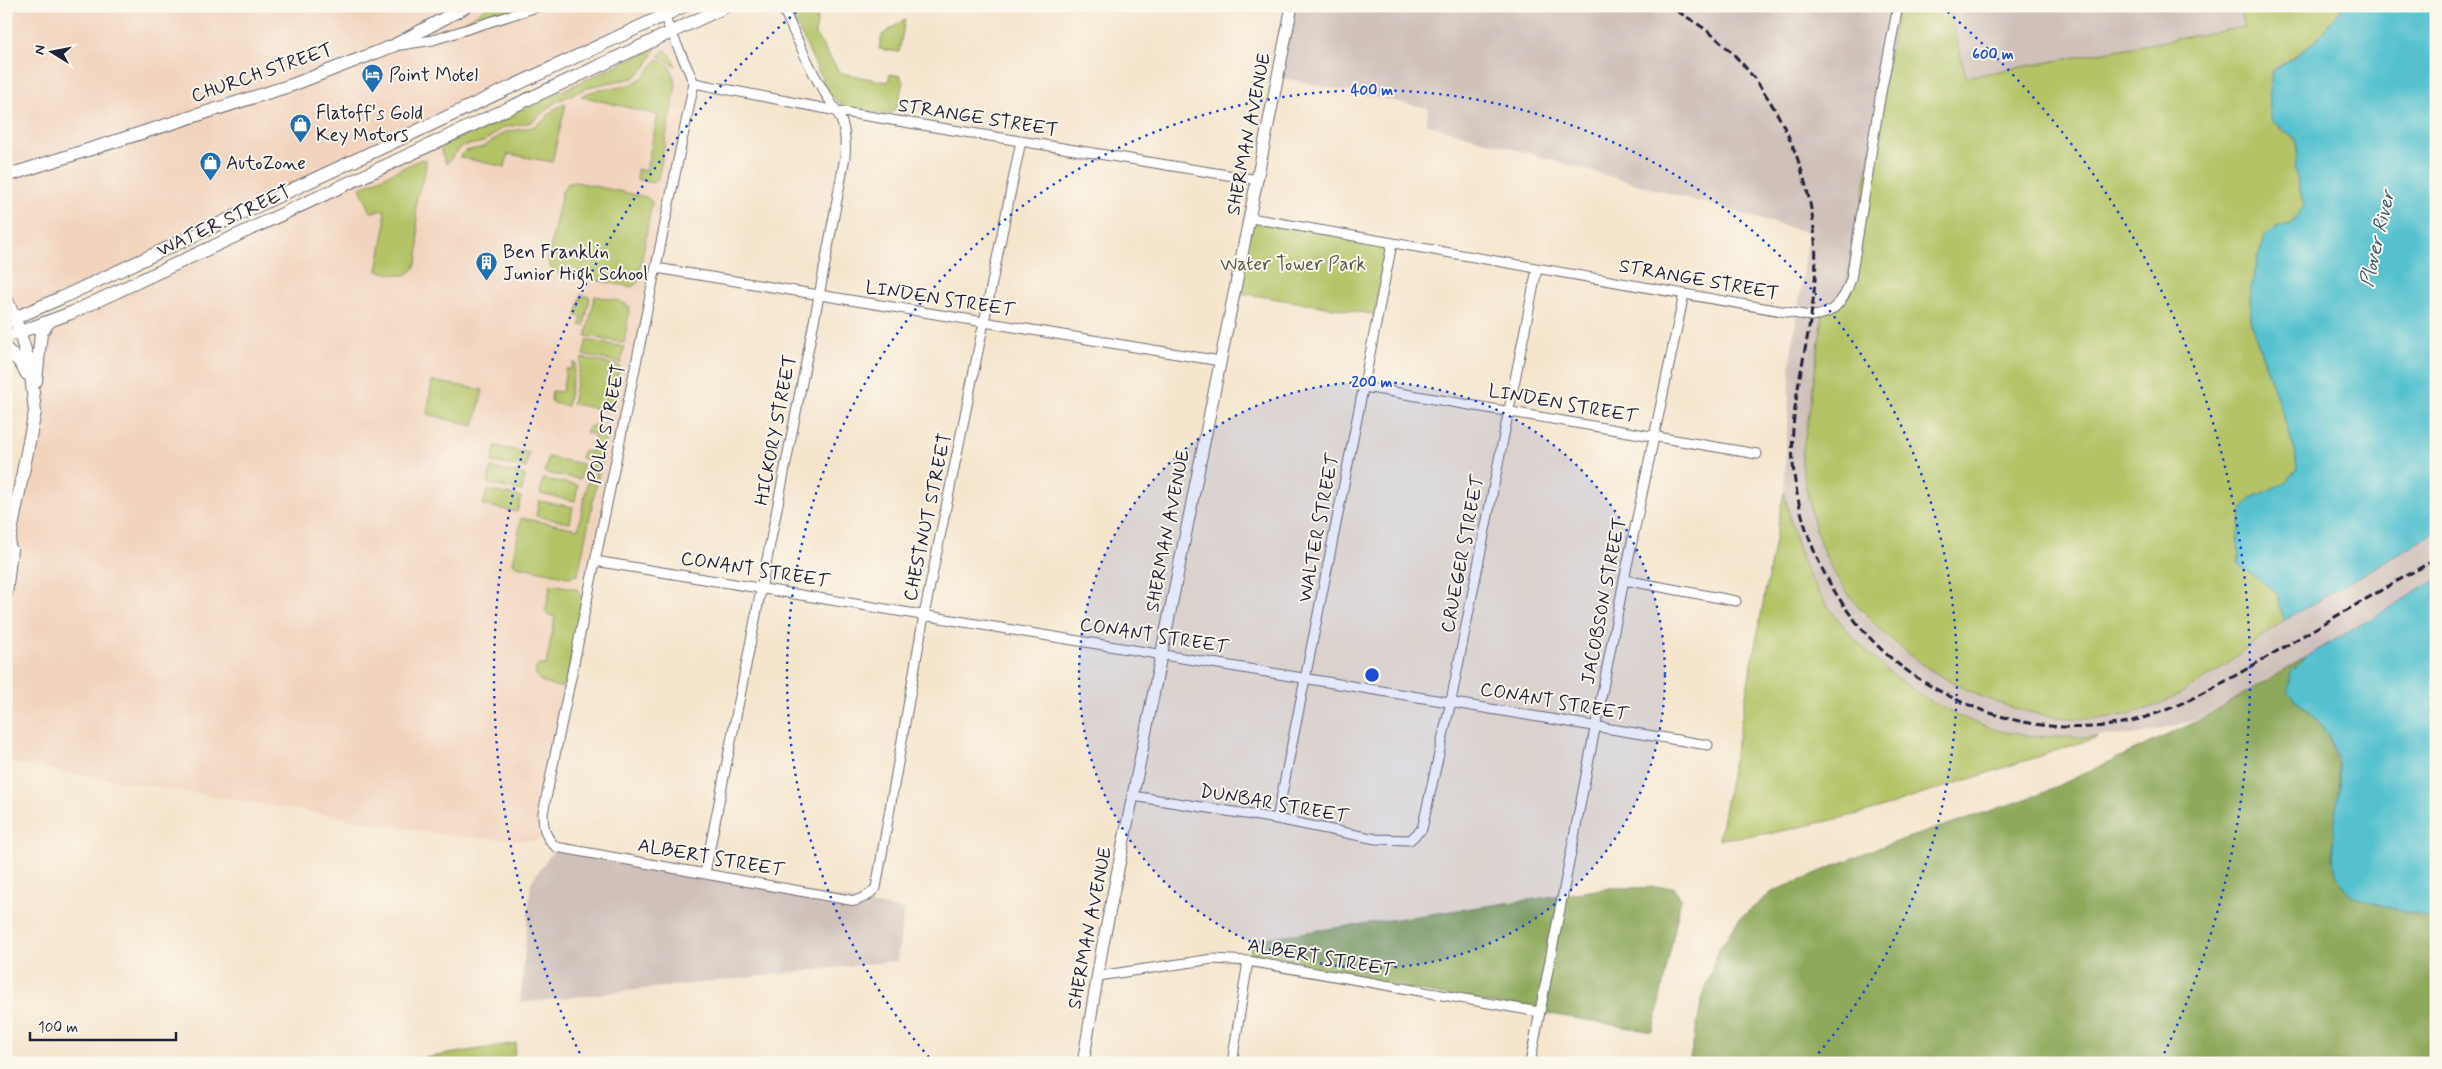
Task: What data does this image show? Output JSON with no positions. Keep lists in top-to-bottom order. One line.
{"streets":{"main road":["CHURCH STREET","WATER STREET"],"street":["STRANGE STREET","SHERMAN AVENUE","LINDEN STREET","POLK STREET","HICKORY STREET","CHESTNUT STREET","WALTER STREET","CRUEGER STREET","CONANT STREET","JACOBSON STREET","DUNBAR STREET","ALBERT STREET"]},"crossings":[["STRANGE STREET","SHERMAN AVENUE"],["STRANGE STREET","POLK STREET"],["STRANGE STREET","HICKORY STREET"],["STRANGE STREET","CHESTNUT STREET"],["STRANGE STREET","WALTER STREET"],["STRANGE STREET","CRUEGER STREET"],["STRANGE STREET","JACOBSON STREET"],["SHERMAN AVENUE","LINDEN STREET"],["SHERMAN AVENUE","CONANT STREET"],["SHERMAN AVENUE","DUNBAR STREET"],["SHERMAN AVENUE","ALBERT STREET"],["LINDEN STREET","POLK STREET"],["LINDEN STREET","HICKORY STREET"],["LINDEN STREET","CHESTNUT STREET"],["LINDEN STREET","WALTER STREET"],["LINDEN STREET","CRUEGER STREET"],["LINDEN STREET","JACOBSON STREET"],["POLK STREET","CONANT STREET"],["POLK STREET","ALBERT STREET"],["HICKORY STREET","CONANT STREET"],["HICKORY STREET","ALBERT STREET"],["CHESTNUT STREET","CONANT STREET"],["CHESTNUT STREET","ALBERT STREET"],["WALTER STREET","CONANT STREET"],["WALTER STREET","DUNBAR STREET"],["CRUEGER STREET","CONANT STREET"],["CRUEGER STREET","DUNBAR STREET"],["CONANT STREET","JACOBSON STREET"],["JACOBSON STREET","ALBERT STREET"]],"water":["Plover River"],"parks":["Water Tower Park"],"places":{"hotel":["Point Motel"],"shop":["Flatoff's Gold Key Motors","AutoZone"],"building":["Ben Franklin Junior High School"]},"scale_bar":"100 m","north":"left","rings":["600 m","400 m","200 m"]}
